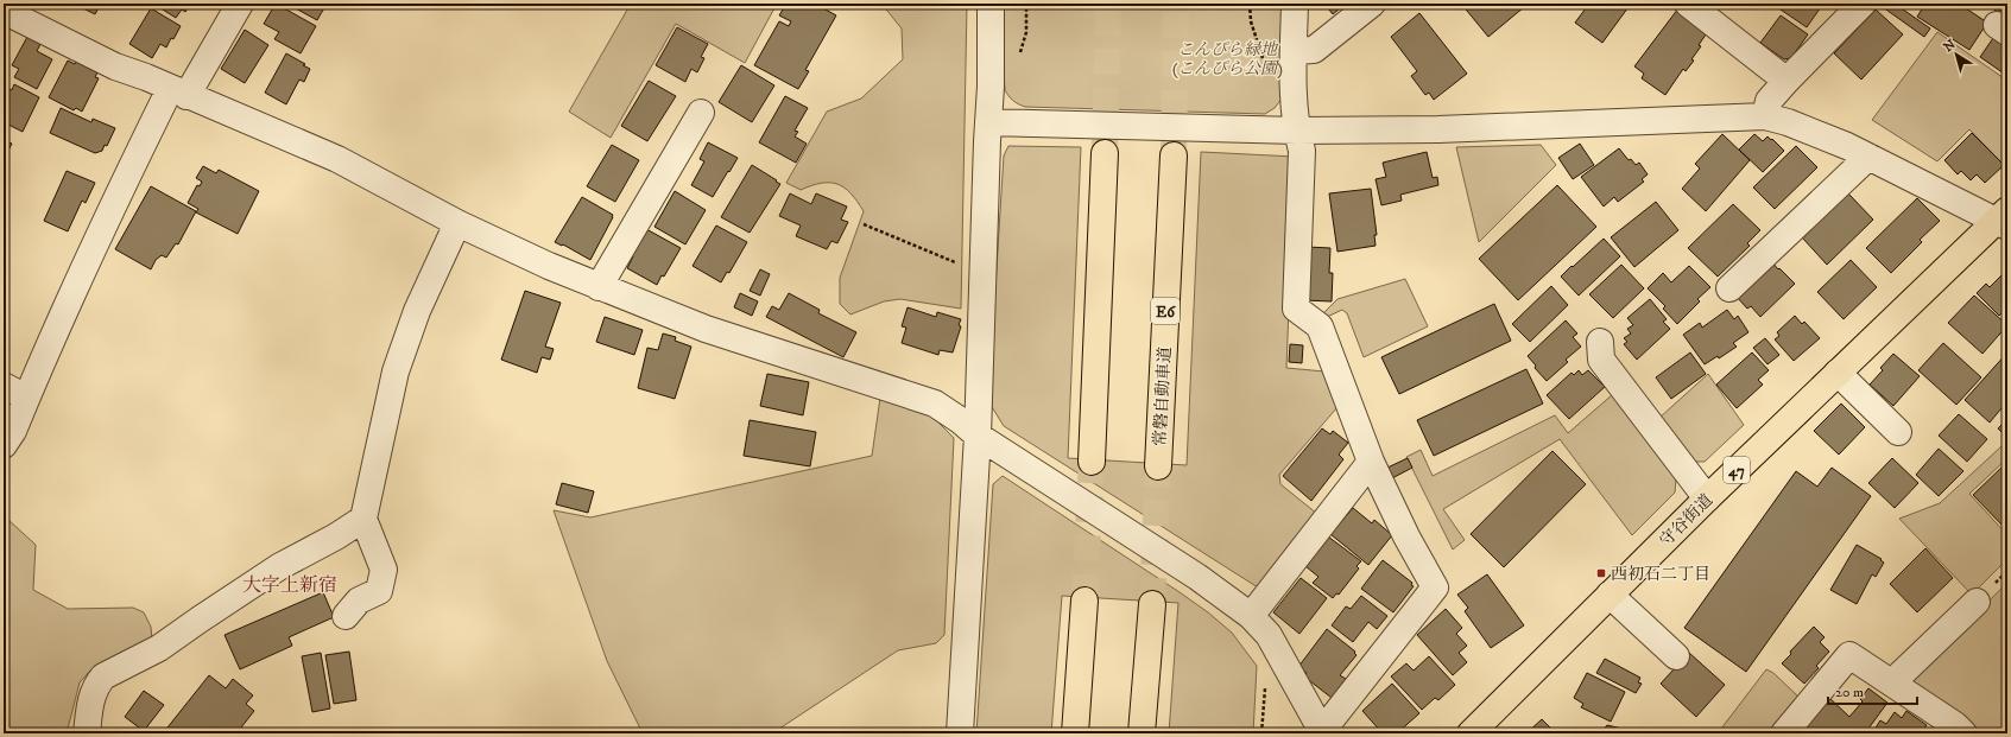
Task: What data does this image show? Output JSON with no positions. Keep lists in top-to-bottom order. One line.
{"streets":{"main road":["E6","常磐自動車道","47","守谷街道"]},"districts":["大字上新宿"],"parks":["こんぴら緑地 (こんぴら公園)"],"places":{"transit":["西初石二丁目"]},"scale_bar":"20 m","north":"top left"}
